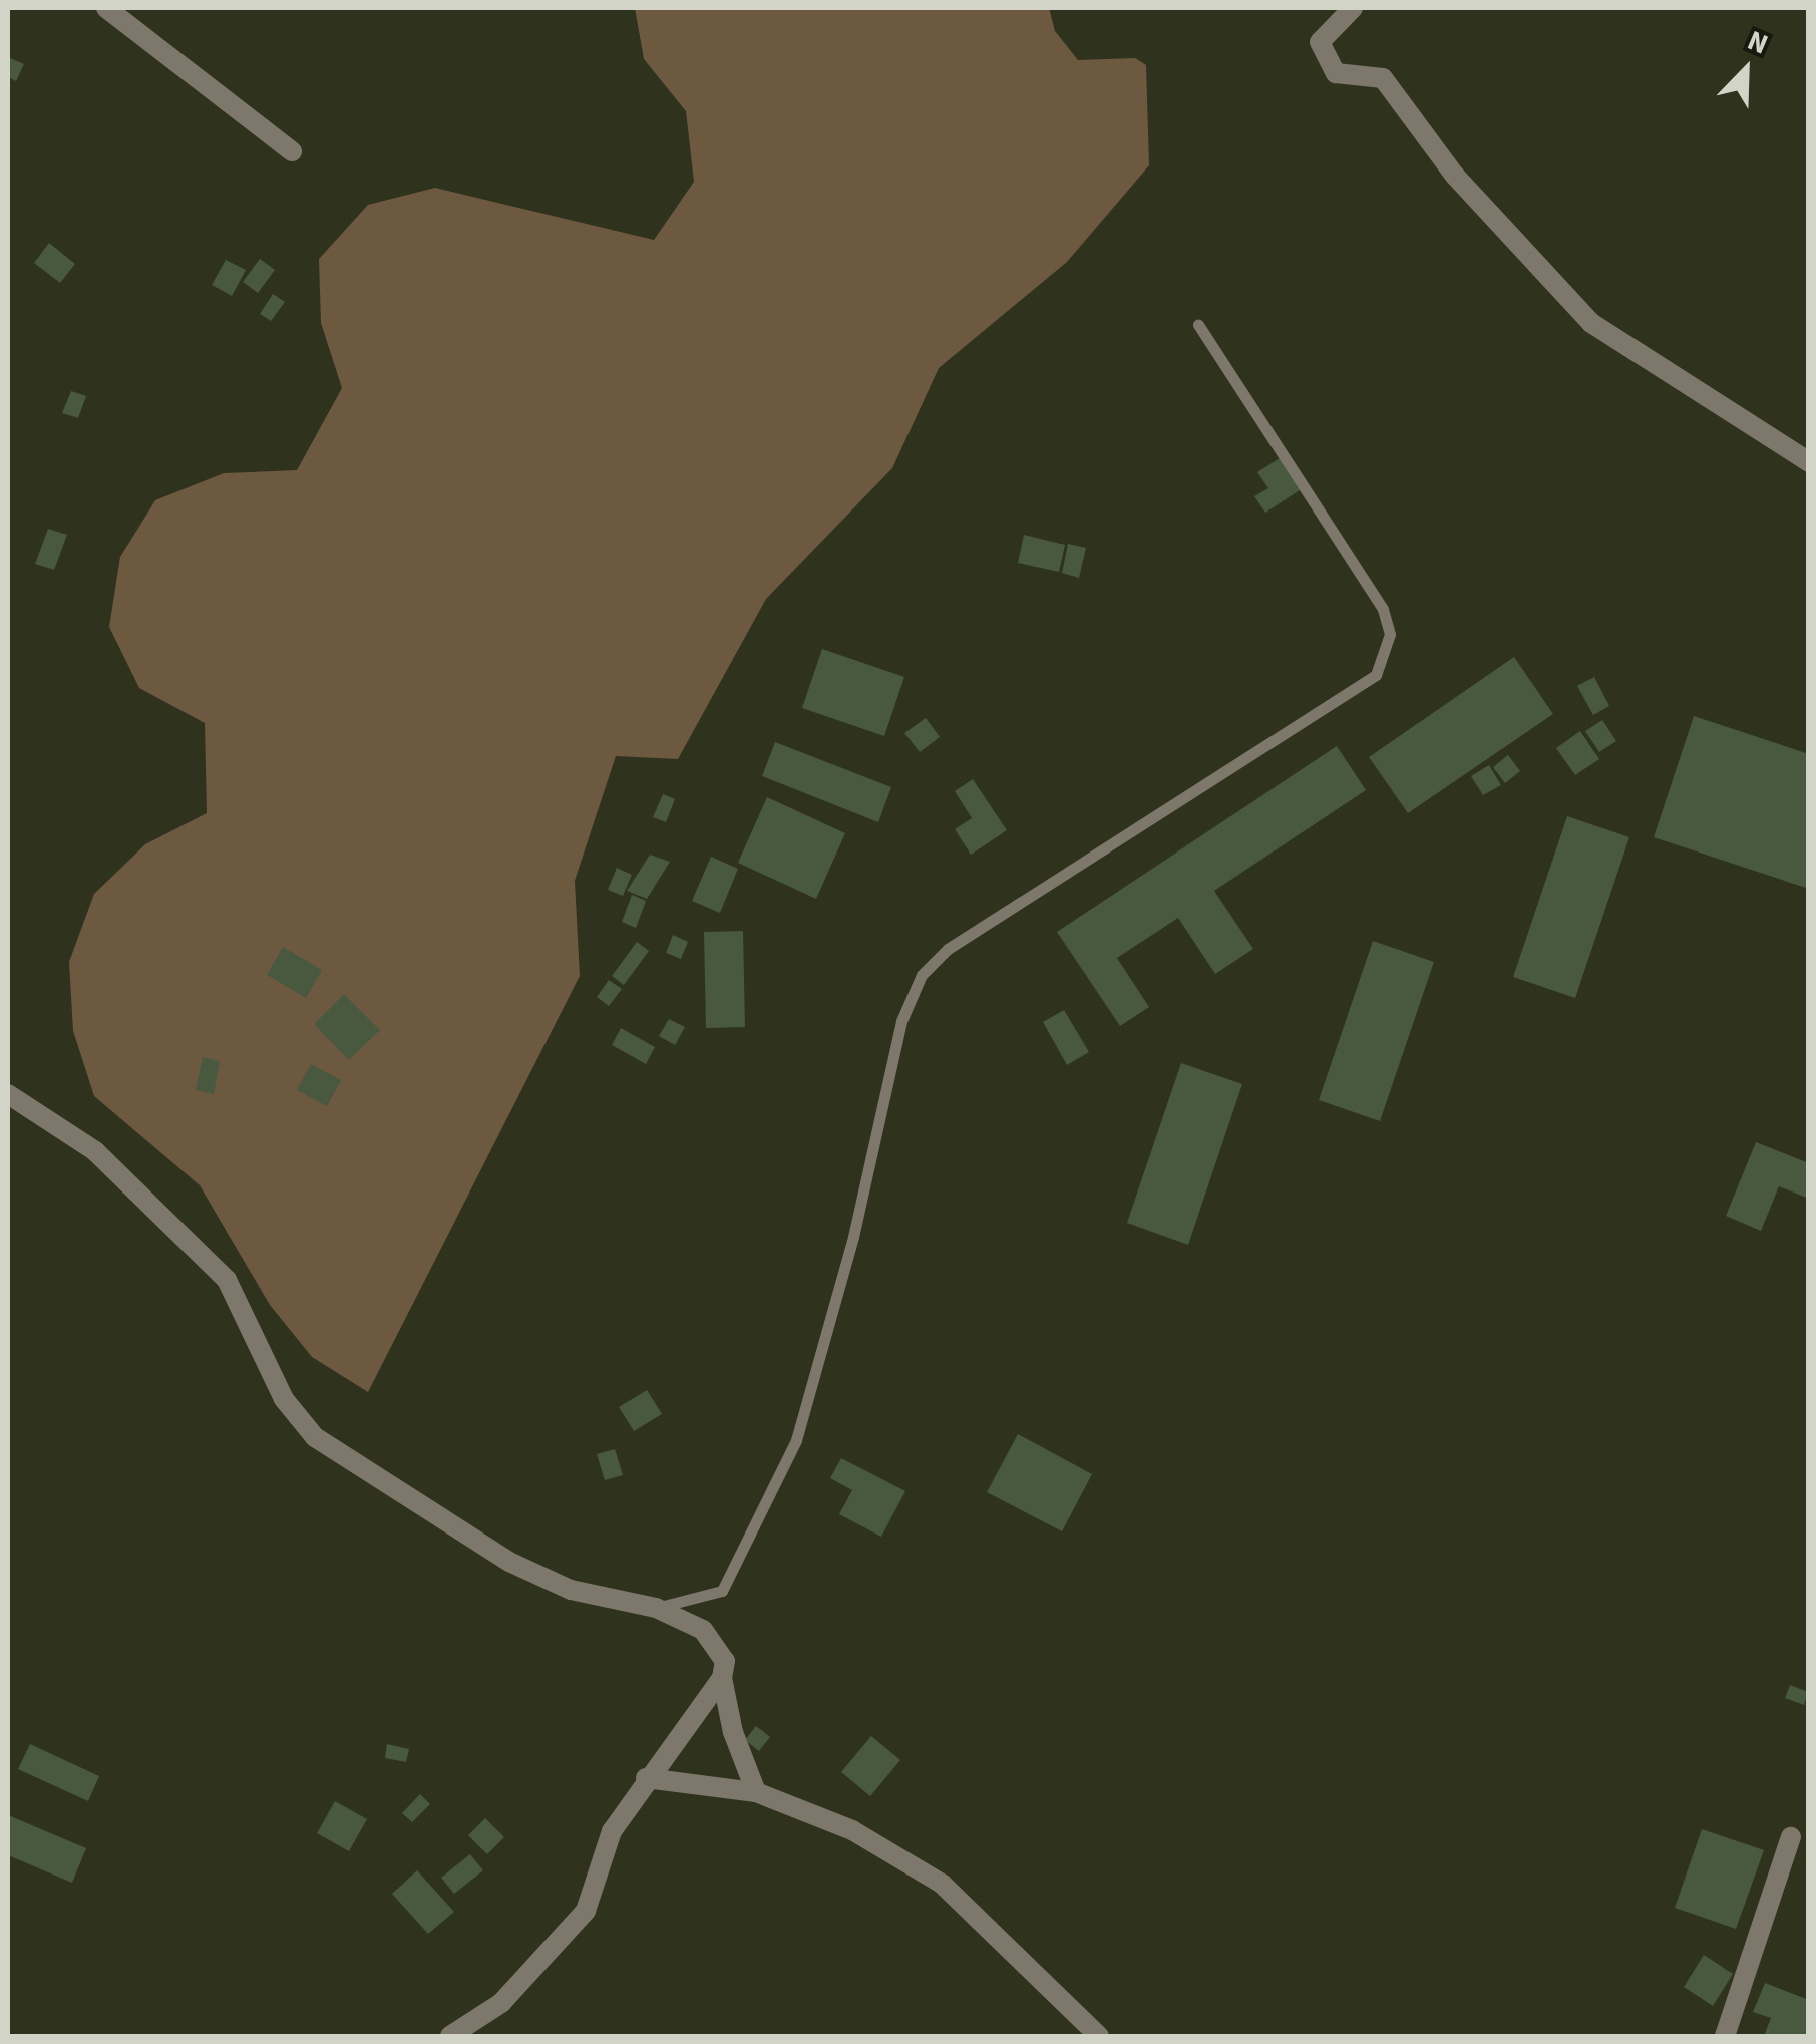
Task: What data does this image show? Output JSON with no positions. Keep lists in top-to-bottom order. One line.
{"north":"top right"}
